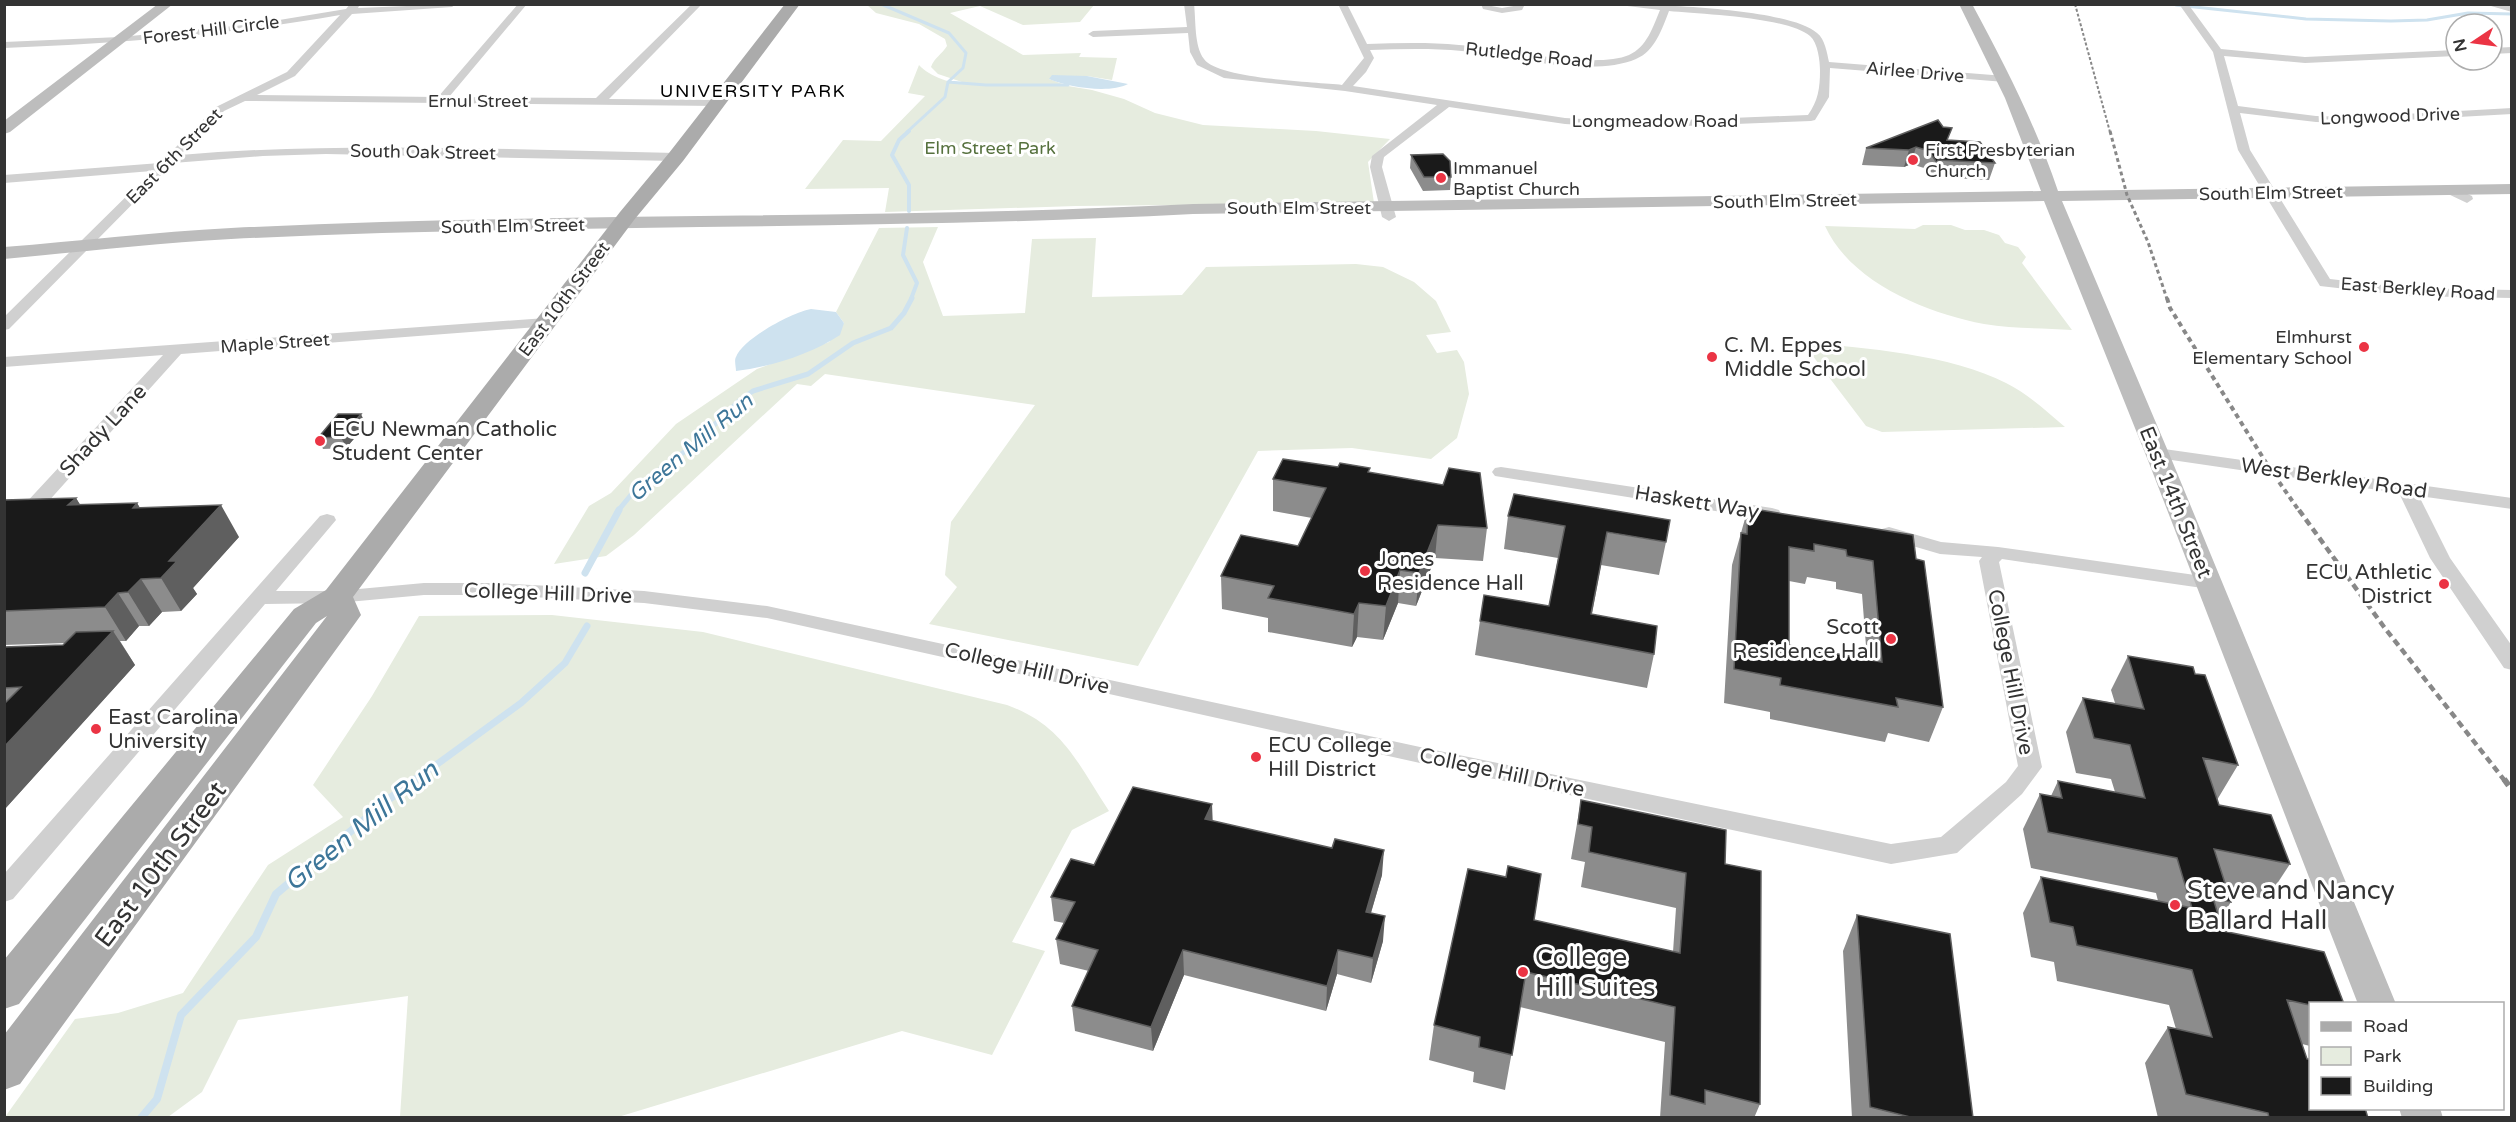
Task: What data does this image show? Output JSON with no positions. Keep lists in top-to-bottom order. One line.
{"streets":{"main road":["East 10th Street"],"street":["Forest Hill Circle","Rutledge Road","Airlee Drive","Ernul Street","Longwood Drive","Longmeadow Road","South Oak Street","East 6th Street","South Elm Street","East Berkley Road","Maple Street","Shady Lane","West Berkley Road","Haskett Way","East 14th Street","College Hill Drive"]},"crossings":[["Forest Hill Circle","East 6th Street"],["Rutledge Road","Longmeadow Road"],["Airlee Drive","Longmeadow Road"],["Airlee Drive","East 14th Street"],["Ernul Street","East 6th Street"],["Ernul Street","East 10th Street"],["South Oak Street","East 6th Street"],["South Oak Street","East 10th Street"],["East 6th Street","South Elm Street"],["South Elm Street","East Berkley Road"],["South Elm Street","East 10th Street"],["South Elm Street","East 14th Street"],["East 10th Street","Maple Street"],["East 10th Street","College Hill Drive"],["Maple Street","Shady Lane"],["West Berkley Road","East 14th Street"]],"districts":["UNIVERSITY PARK"],"water":["Green Mill Run"],"parks":["Elm Street Park"],"places":["First Presbyterian Church","Immanuel Baptist Church","Elmhurst Elementary School","C. M. Eppes Middle School","ECU Newman Catholic Student Center","Jones Residence Hall","ECU Athletic District","Scott Residence Hall","East Carolina University","ECU College Hill District","Steve and Nancy Ballard Hall","College Hill Suites"],"legend":["Road","Park","Building"],"north":"left"}
